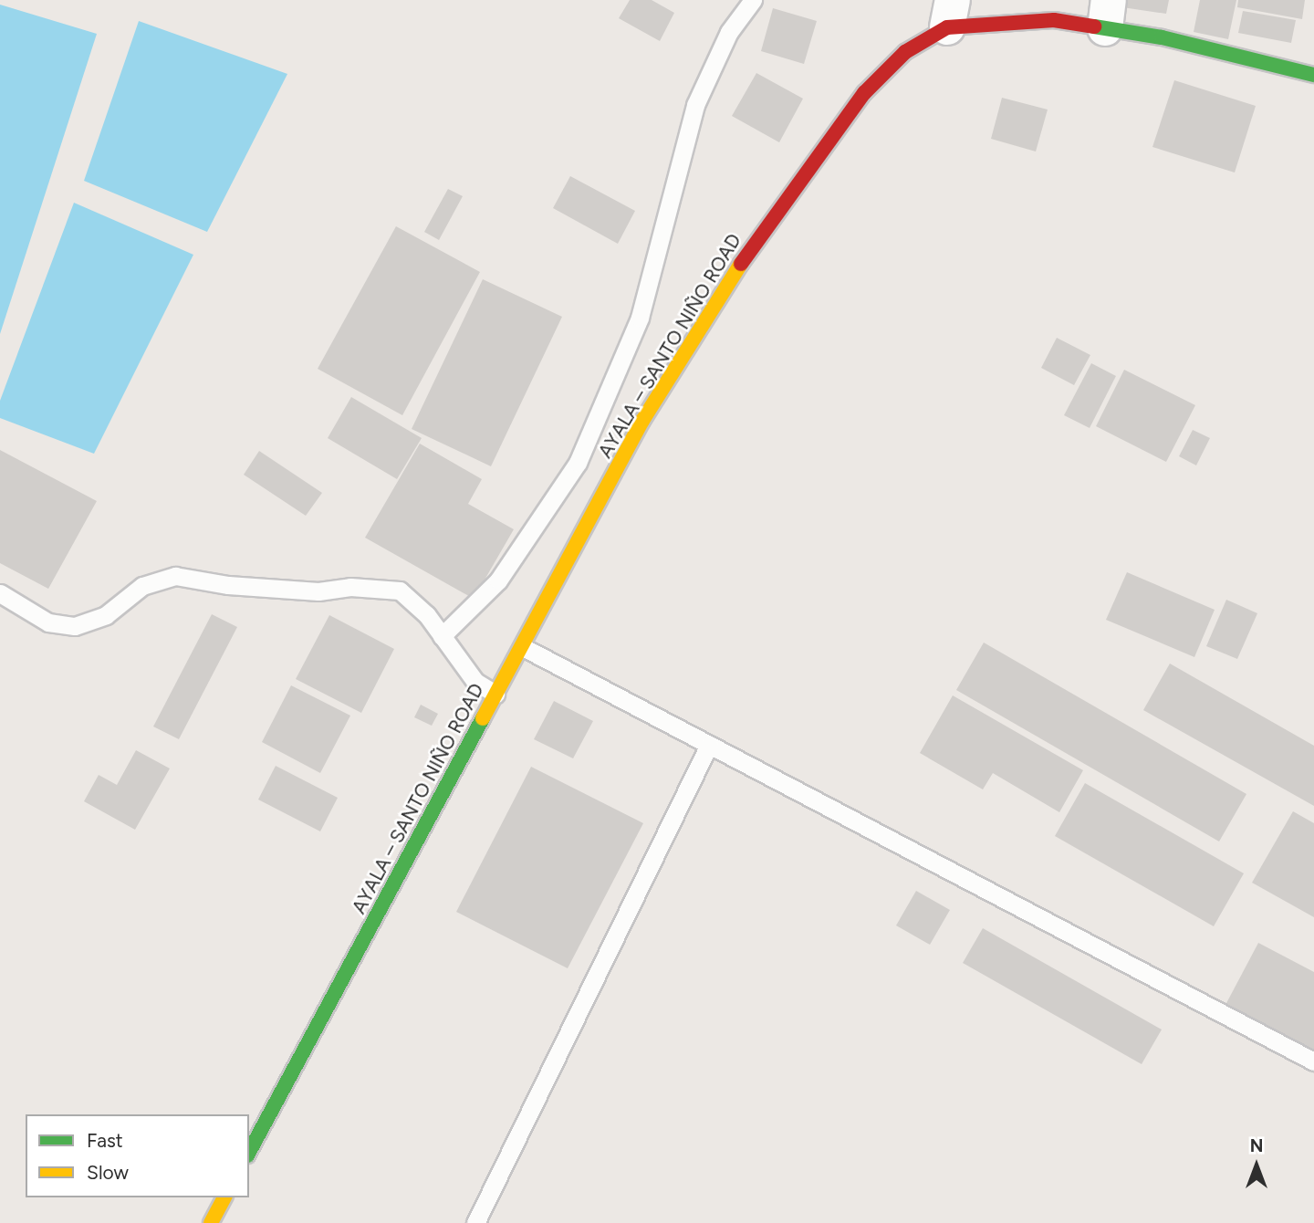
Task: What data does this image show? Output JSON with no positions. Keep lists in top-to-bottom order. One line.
{"streets":{"street":["AYALA – SANTO NIÑO ROAD"]},"legend":["Fast","Slow"],"north":"top"}
